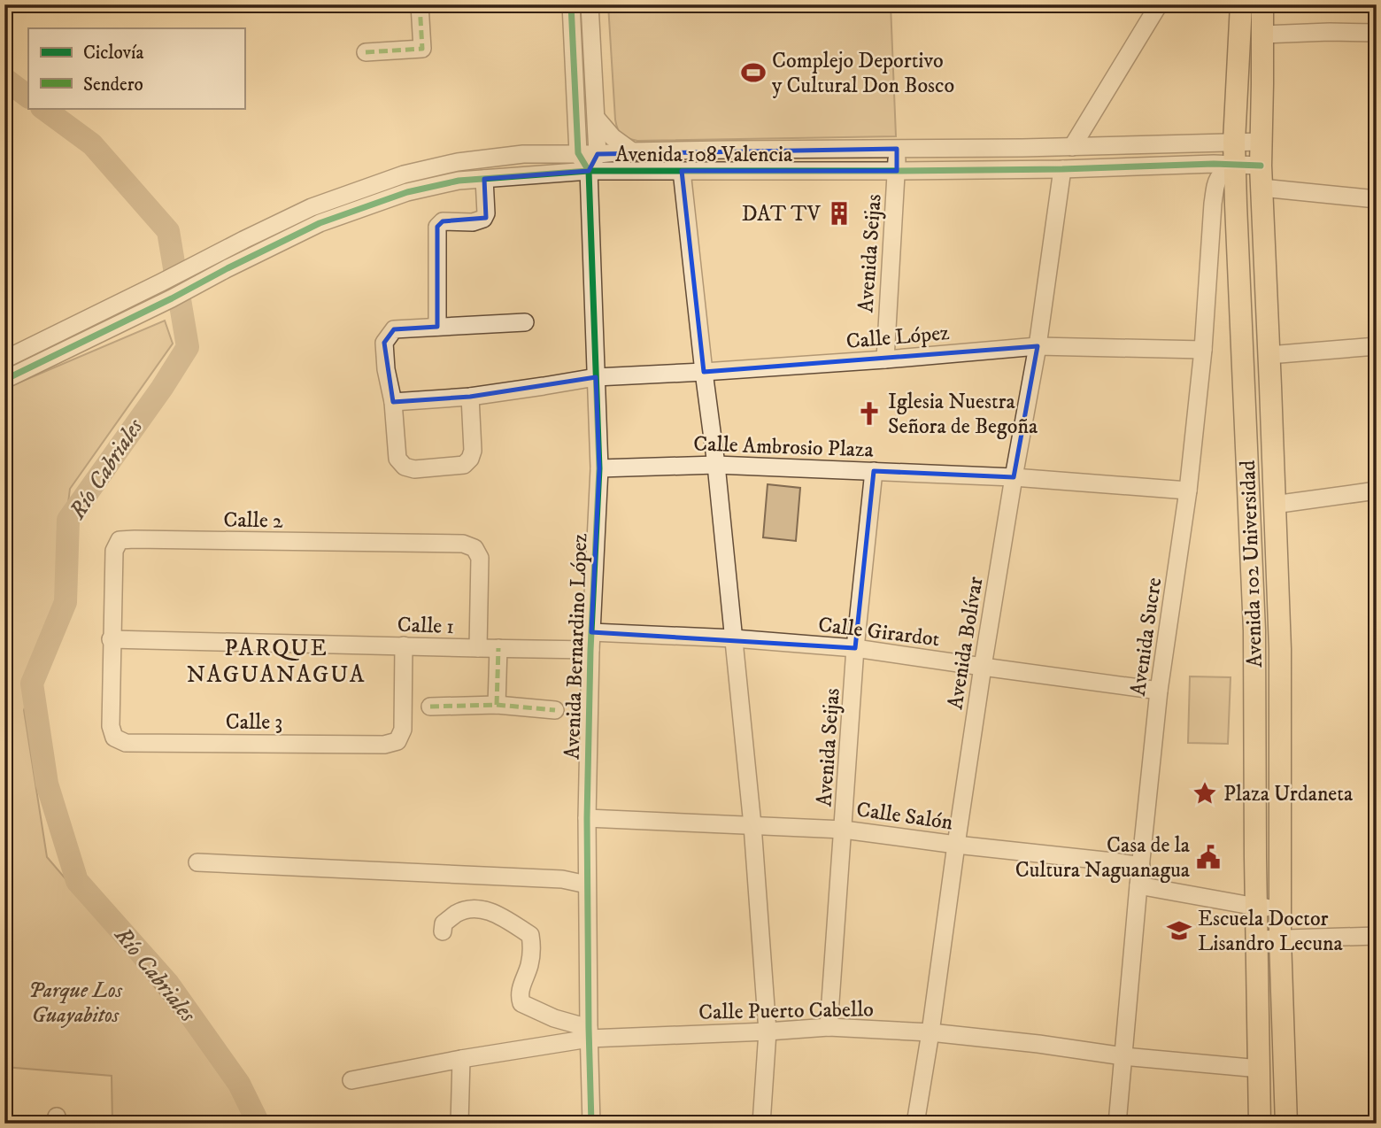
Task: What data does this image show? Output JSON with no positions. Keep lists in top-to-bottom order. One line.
{"streets":{"main road":["Avenida 102 Universidad"],"street":["Avenida 108 Valencia","Avenida Seijas","Calle López","Calle Ambrosio Plaza","Calle 2","Calle 1","Calle Girardot","Avenida Sucre","Avenida Bolívar","Avenida Bernardino López","Calle 3","Calle Salón","Calle Puerto Cabello"]},"crossings":[["Avenida 108 Valencia","Avenida Seijas"],["Avenida 108 Valencia","Avenida 102 Universidad"],["Avenida 108 Valencia","Avenida Sucre"],["Avenida 108 Valencia","Avenida Bolívar"],["Avenida 108 Valencia","Avenida Bernardino López"],["Avenida Seijas","Calle López"],["Avenida Seijas","Calle Ambrosio Plaza"],["Avenida Seijas","Calle Girardot"],["Avenida Seijas","Calle Salón"],["Avenida Seijas","Calle Puerto Cabello"],["Calle López","Avenida Sucre"],["Calle López","Avenida Bolívar"],["Calle López","Avenida Bernardino López"],["Calle Ambrosio Plaza","Avenida Sucre"],["Calle Ambrosio Plaza","Avenida Bolívar"],["Calle Ambrosio Plaza","Avenida Bernardino López"],["Calle 2","Calle 1"],["Calle 2","Calle 3"],["Avenida 102 Universidad","Avenida Sucre"],["Avenida 102 Universidad","Calle Puerto Cabello"],["Calle 1","Avenida Bernardino López"],["Calle 1","Calle 3"],["Calle Girardot","Avenida Sucre"],["Calle Girardot","Avenida Bolívar"],["Calle Girardot","Avenida Bernardino López"],["Avenida Sucre","Calle Salón"],["Avenida Sucre","Calle Puerto Cabello"],["Avenida Bolívar","Calle Salón"],["Avenida Bolívar","Calle Puerto Cabello"],["Avenida Bernardino López","Calle Salón"],["Avenida Bernardino López","Calle Puerto Cabello"]],"districts":["PARQUE NAGUANAGUA"],"water":["Río Cabriales"],"parks":["Parque Los Guayabitos"],"places":{"sports":["Complejo Deportivo y Cultural Don Bosco"],"building":["DAT TV"],"church":["Iglesia Nuestra Señora de Begoña"],"place":["Plaza Urdaneta"],"public building":["Casa de la Cultura Naguanagua"],"school or university":["Escuela Doctor Lisandro Lecuna"]},"legend":["Ciclovía","Sendero"]}
